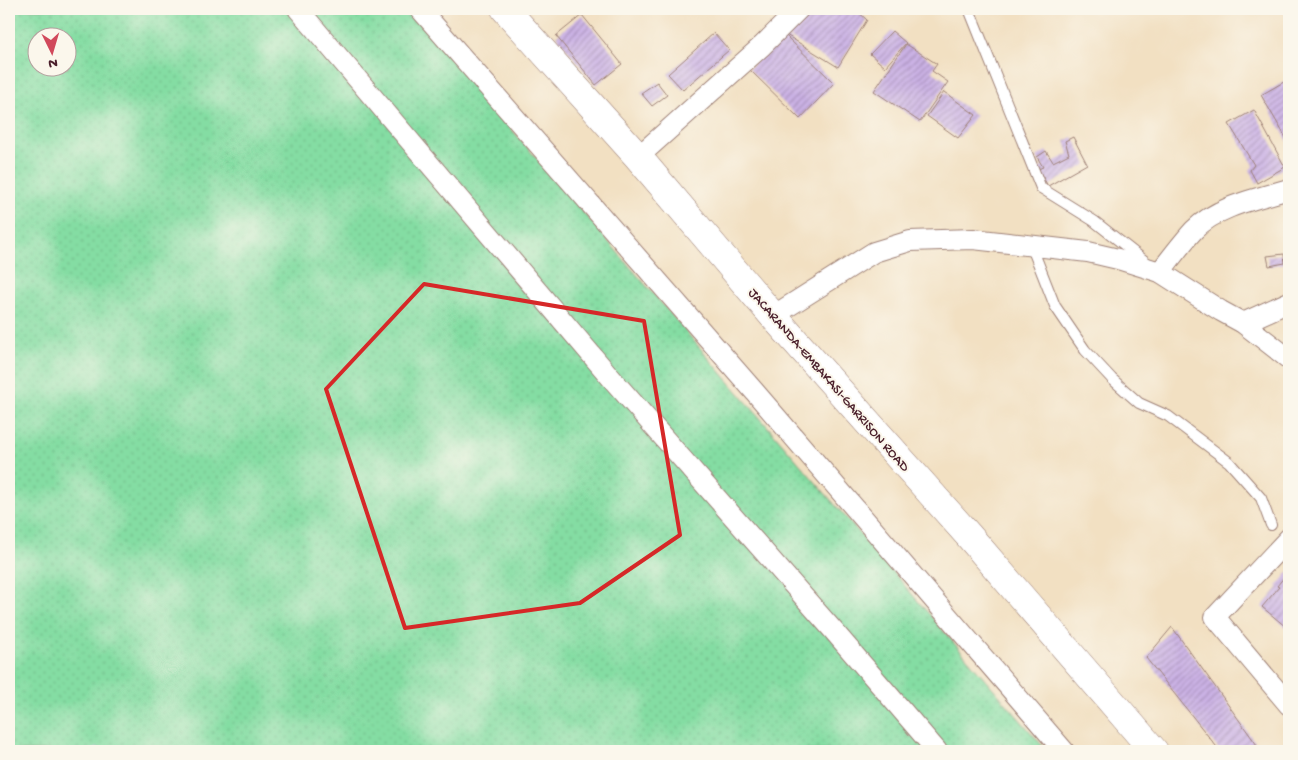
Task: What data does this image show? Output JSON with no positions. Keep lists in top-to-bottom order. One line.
{"streets":{"street":["JACARANDA-EMBAKASI-GARRISON ROAD"]},"north":"bottom"}
